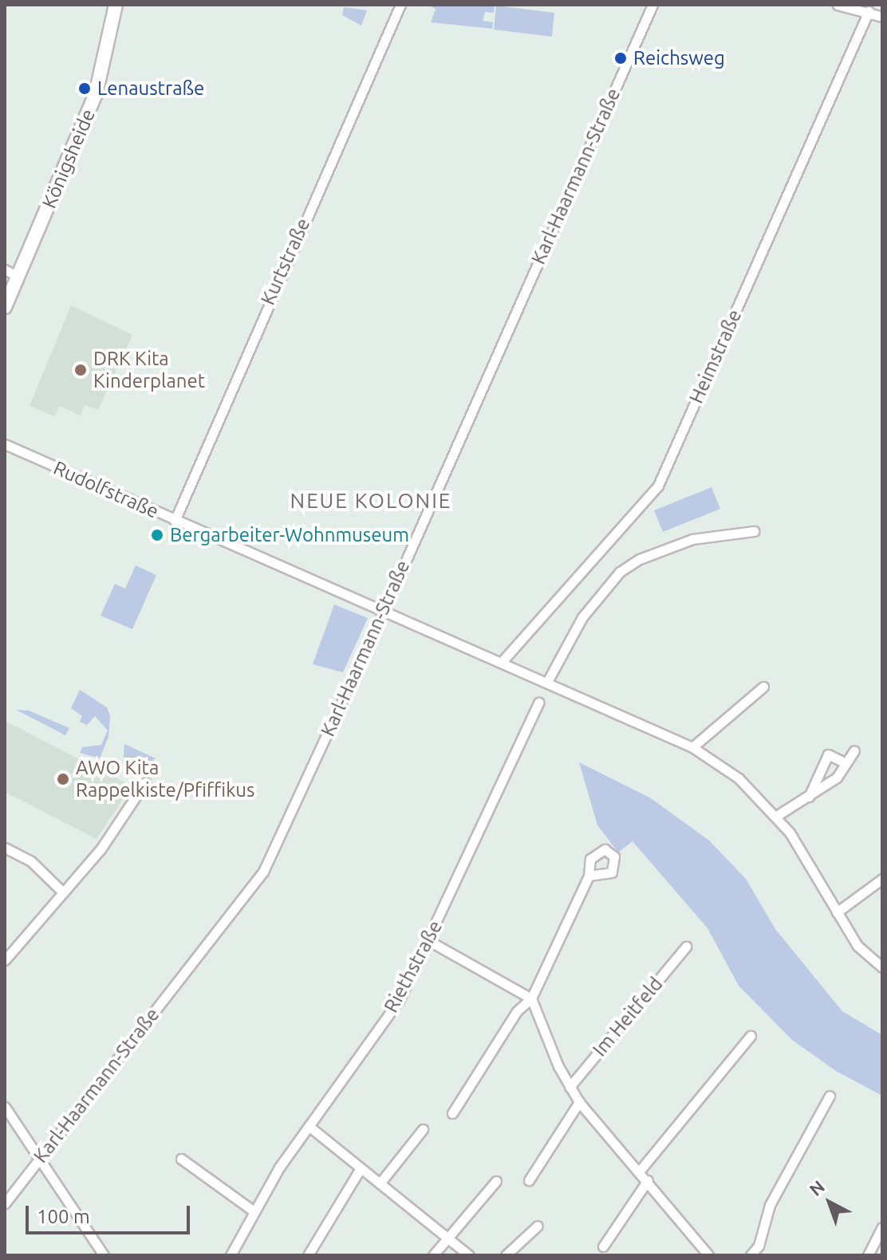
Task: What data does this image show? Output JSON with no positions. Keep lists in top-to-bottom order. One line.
{"streets":{"main road":["Königsheide"],"street":["Karl-Haarmann-Straße","Kurtstraße","Heimstraße","Rudolfstraße","Riethstraße","Im Heitfeld"]},"crossings":[["Karl-Haarmann-Straße","Rudolfstraße"],["Kurtstraße","Rudolfstraße"]],"districts":["NEUE KOLONIE"],"places":["Reichsweg","Lenaustraße","DRK Kita Kinderplanet","Bergarbeiter-Wohnmuseum","AWO Kita Rappelkiste/Pfiffikus"],"scale_bar":"100 m","north":"top left"}
